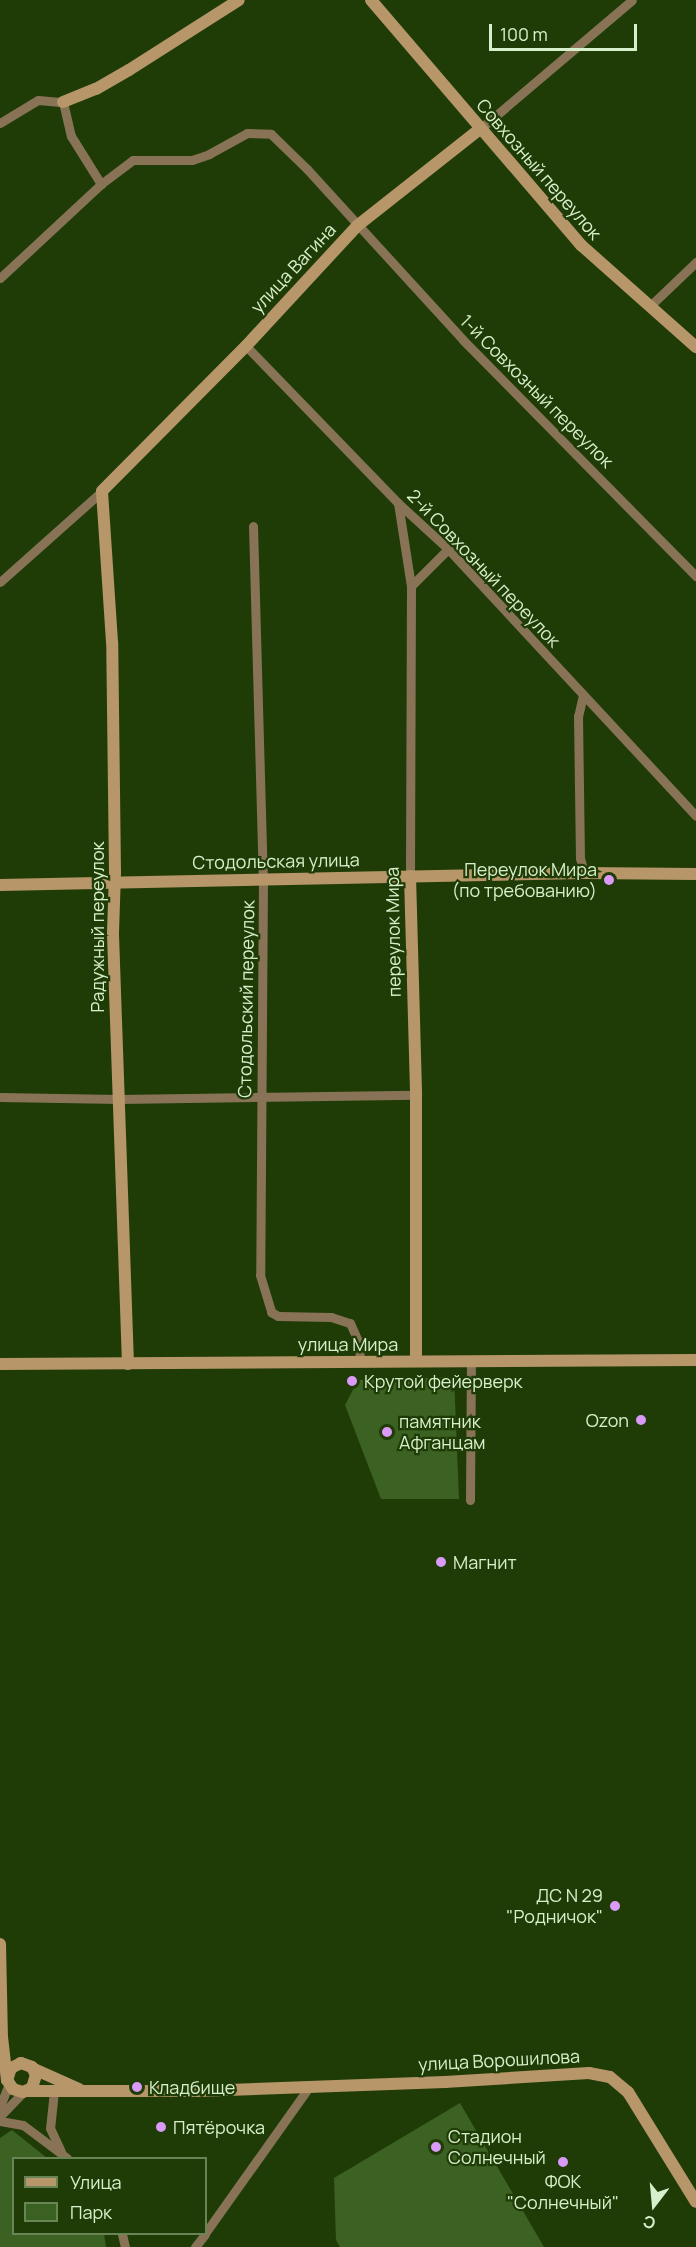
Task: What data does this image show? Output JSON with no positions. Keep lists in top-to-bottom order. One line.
{"streets":{"street":["Совхозный переулок","улица Вагина","1-й Совхозный переулок","2-й Совхозный переулок","Стодольская улица","Радужный переулок","переулок Мира","Стодольский переулок","улица Мира","улица Ворошилова"]},"crossings":[["Совхозный переулок","улица Вагина"],["улица Вагина","1-й Совхозный переулок"],["улица Вагина","2-й Совхозный переулок"],["улица Вагина","Радужный переулок"],["2-й Совхозный переулок","переулок Мира"],["Стодольская улица","Радужный переулок"],["Стодольская улица","переулок Мира"],["Стодольская улица","Стодольский переулок"],["Радужный переулок","улица Мира"],["переулок Мира","улица Мира"],["Стодольский переулок","улица Мира"]],"places":["Переулок Мира (по требованию)","Крутой фейерверк","Ozon","памятник Афганцам","Магнит","ДС N 29 \"Родничок\"","Кладбище","Пятёрочка","Стадион Солнечный","ФОК \"Солнечный\""],"legend":["Улица","Парк"],"scale_bar":"100 m","north":"bottom"}
